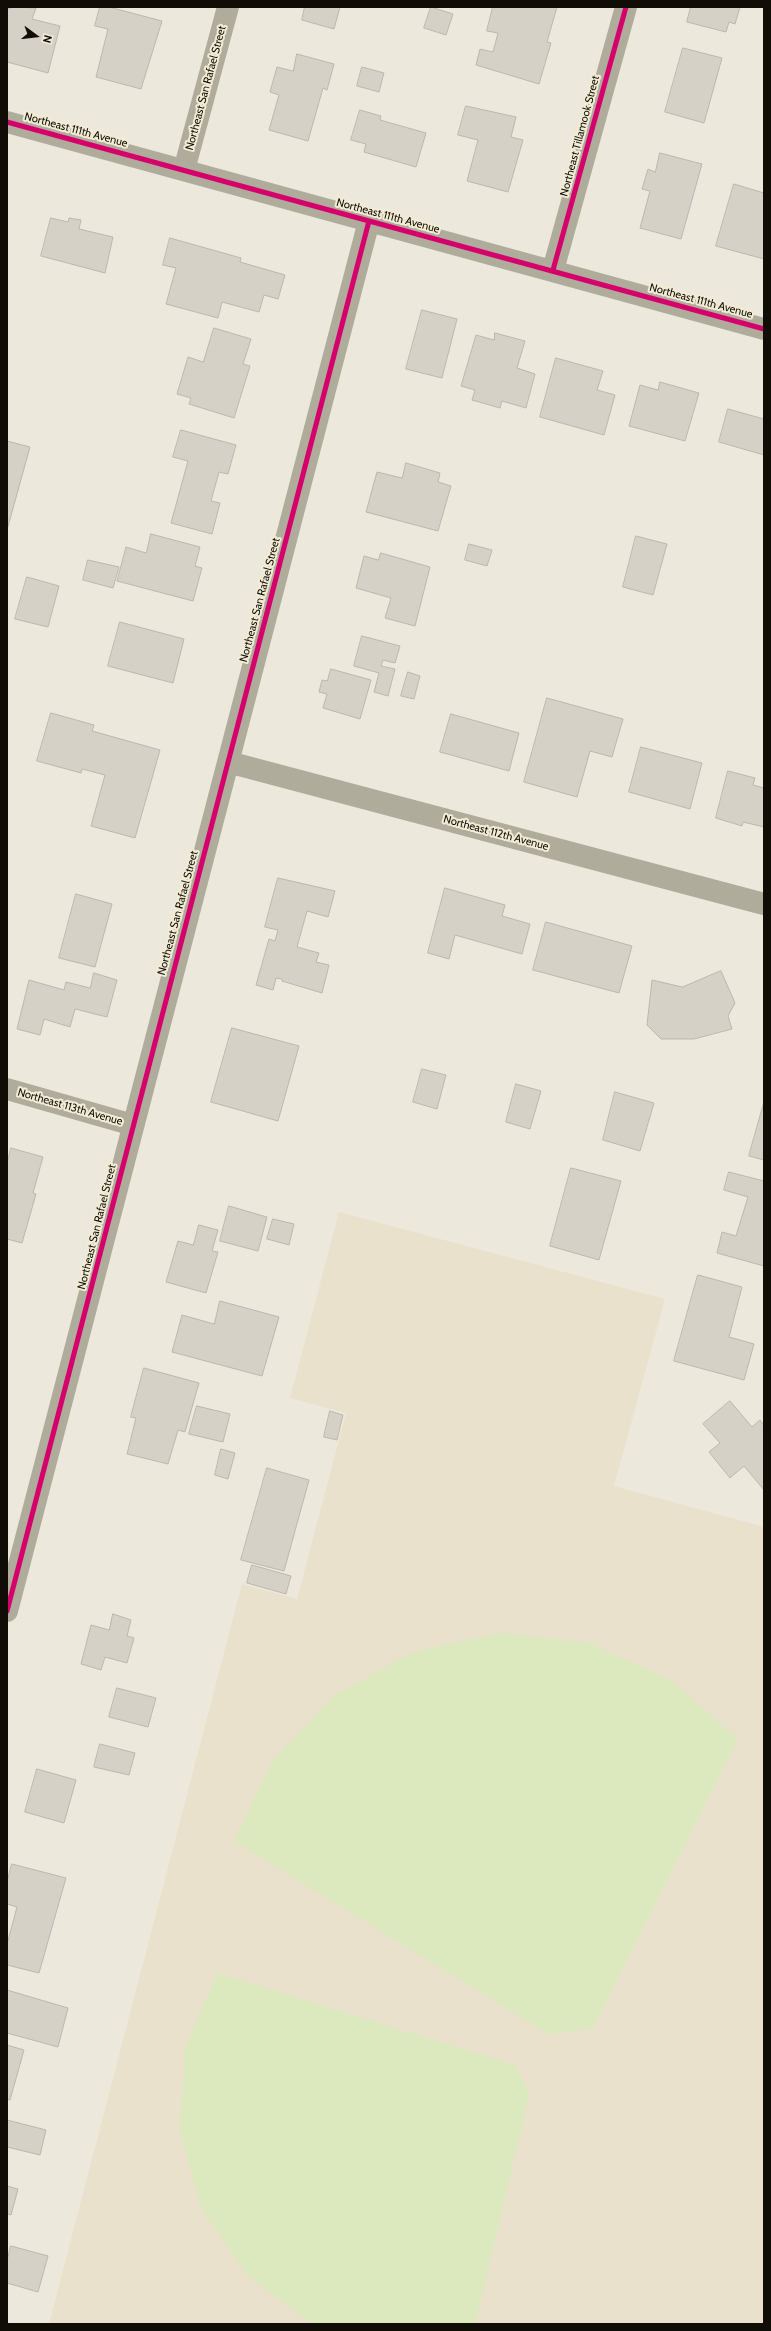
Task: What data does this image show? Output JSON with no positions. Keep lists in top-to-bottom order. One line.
{"streets":{"street":["Northeast San Rafael Street","Northeast 111th Avenue","Northeast Tillamook Street","Northeast 112th Avenue","Northeast 113th Avenue"]},"crossings":[["Northeast San Rafael Street","Northeast 111th Avenue"],["Northeast San Rafael Street","Northeast 112th Avenue"],["Northeast San Rafael Street","Northeast 113th Avenue"],["Northeast 111th Avenue","Northeast Tillamook Street"]],"north":"right"}
